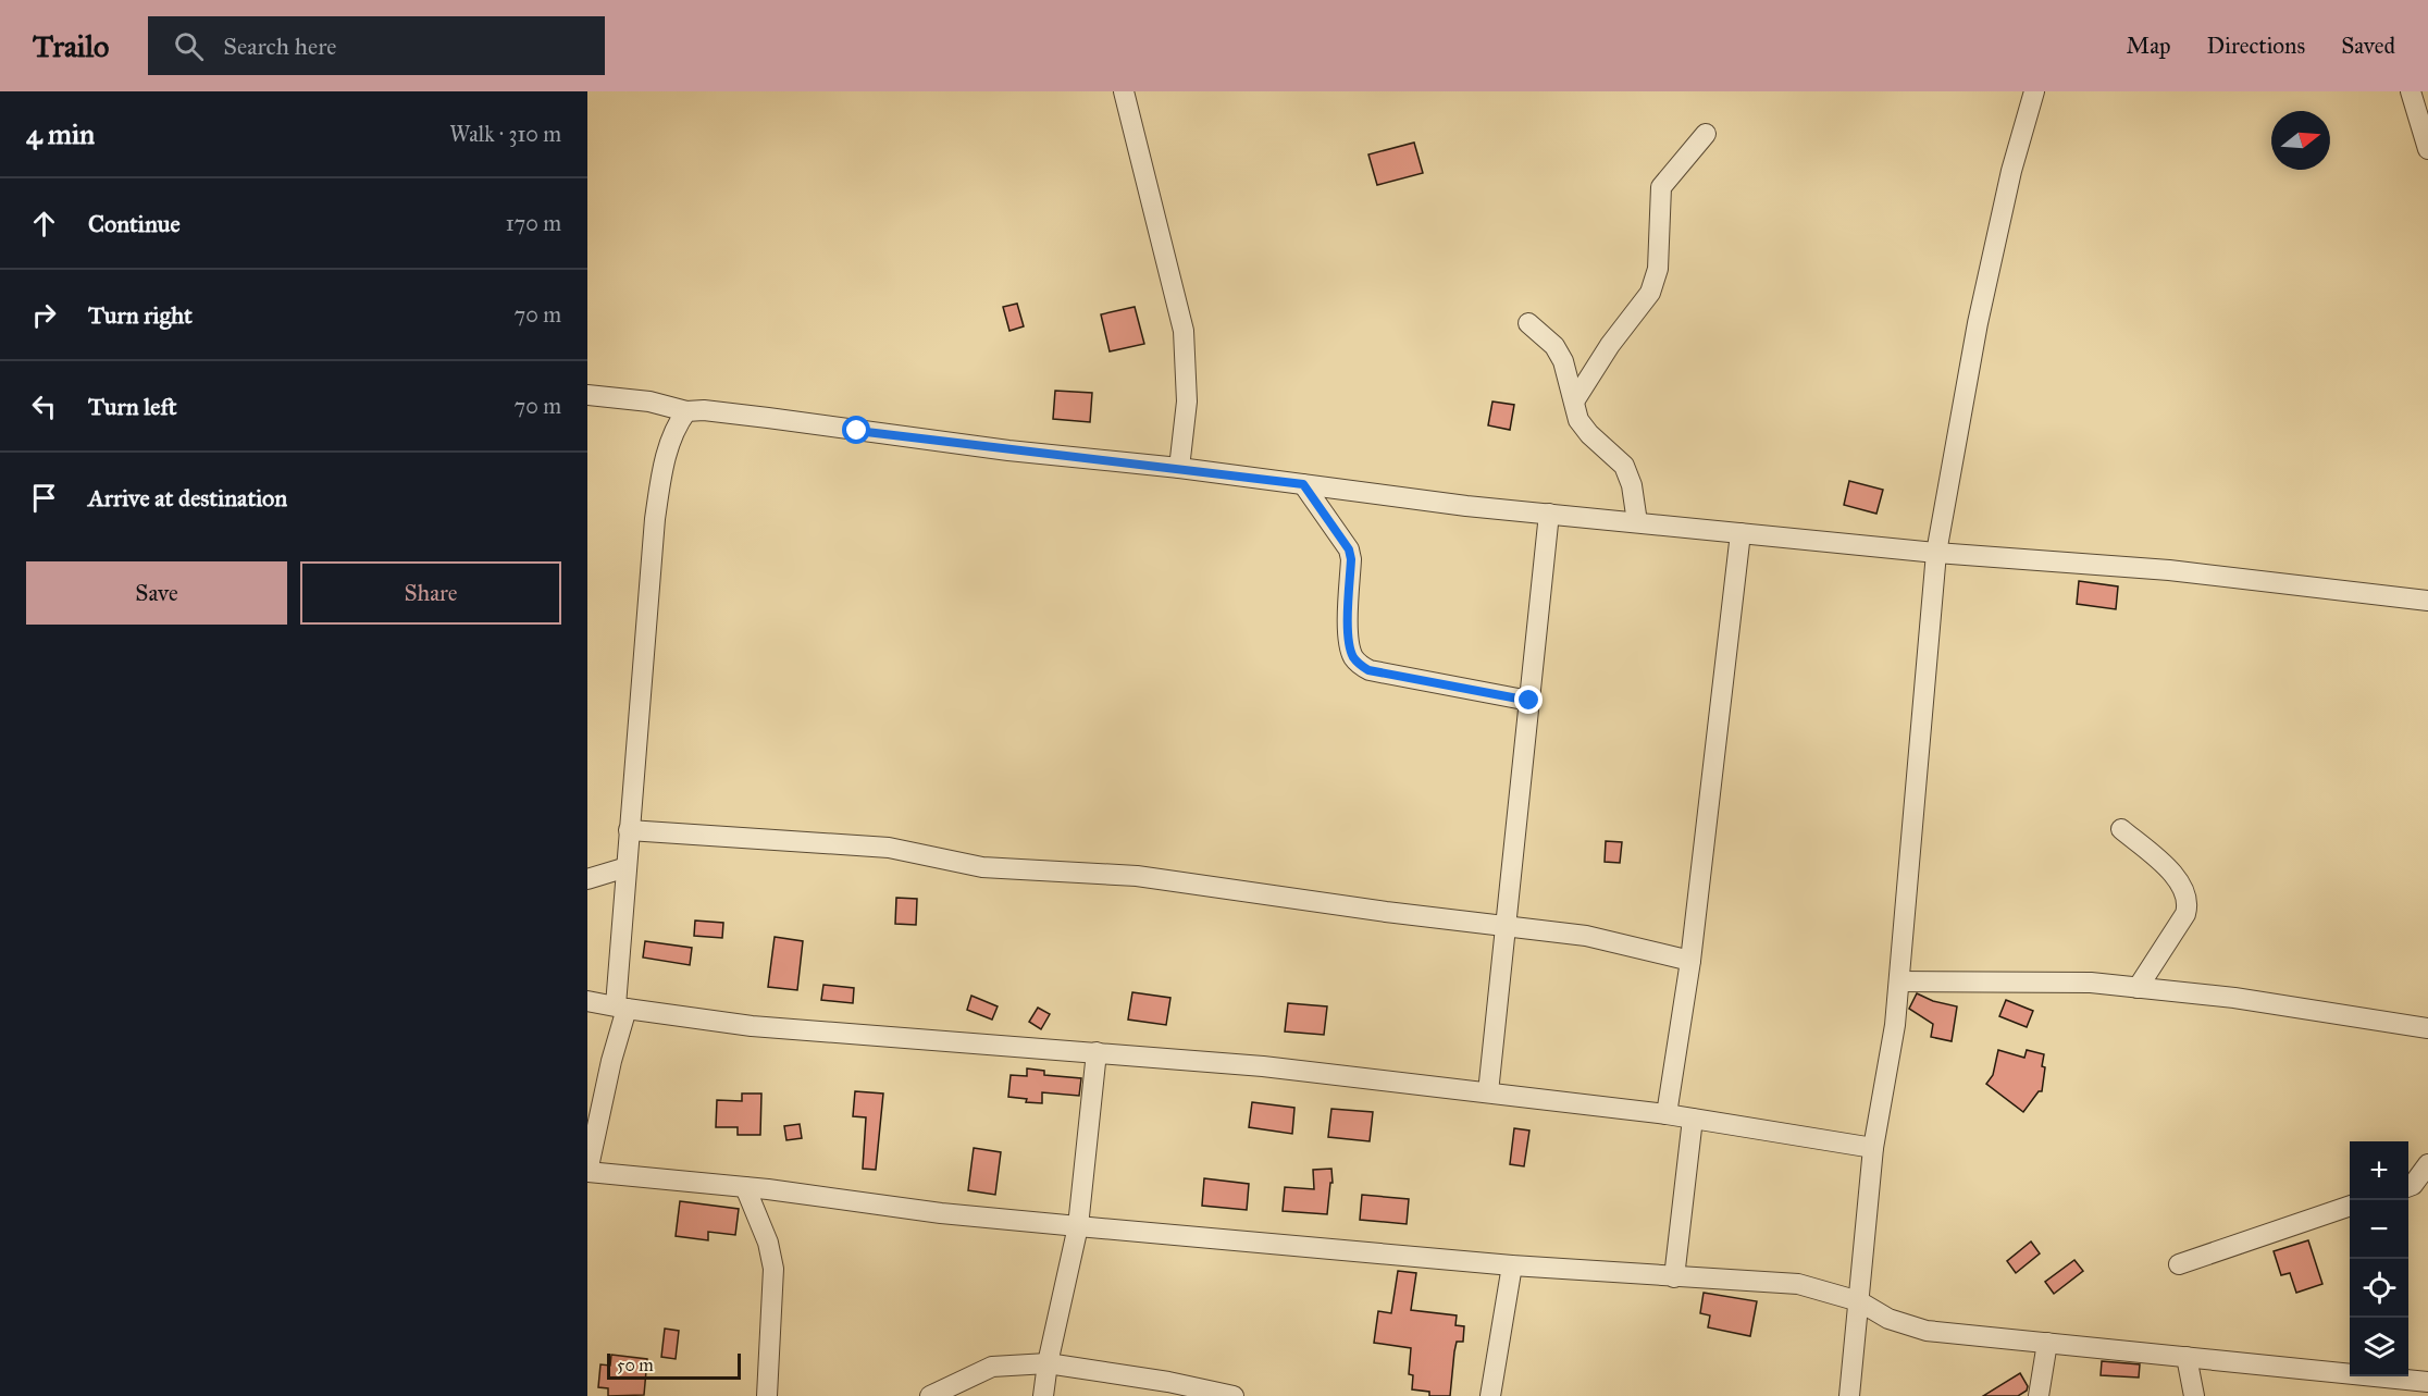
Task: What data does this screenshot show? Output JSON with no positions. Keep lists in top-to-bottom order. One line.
{"scale_bar":"50 m","north":"right","page":{"header":"Trailo","search":"Search here","nav":["Map","Directions","Saved"],"heading":["4 min","Walk · 310 m"],"list":[["Continue","170 m"],["Turn right","70 m"],["Turn left","70 m"],"Arrive at destination"],"buttons":["Save","Share"],"map_buttons":["+","−"],"scale":"50 m"}}
